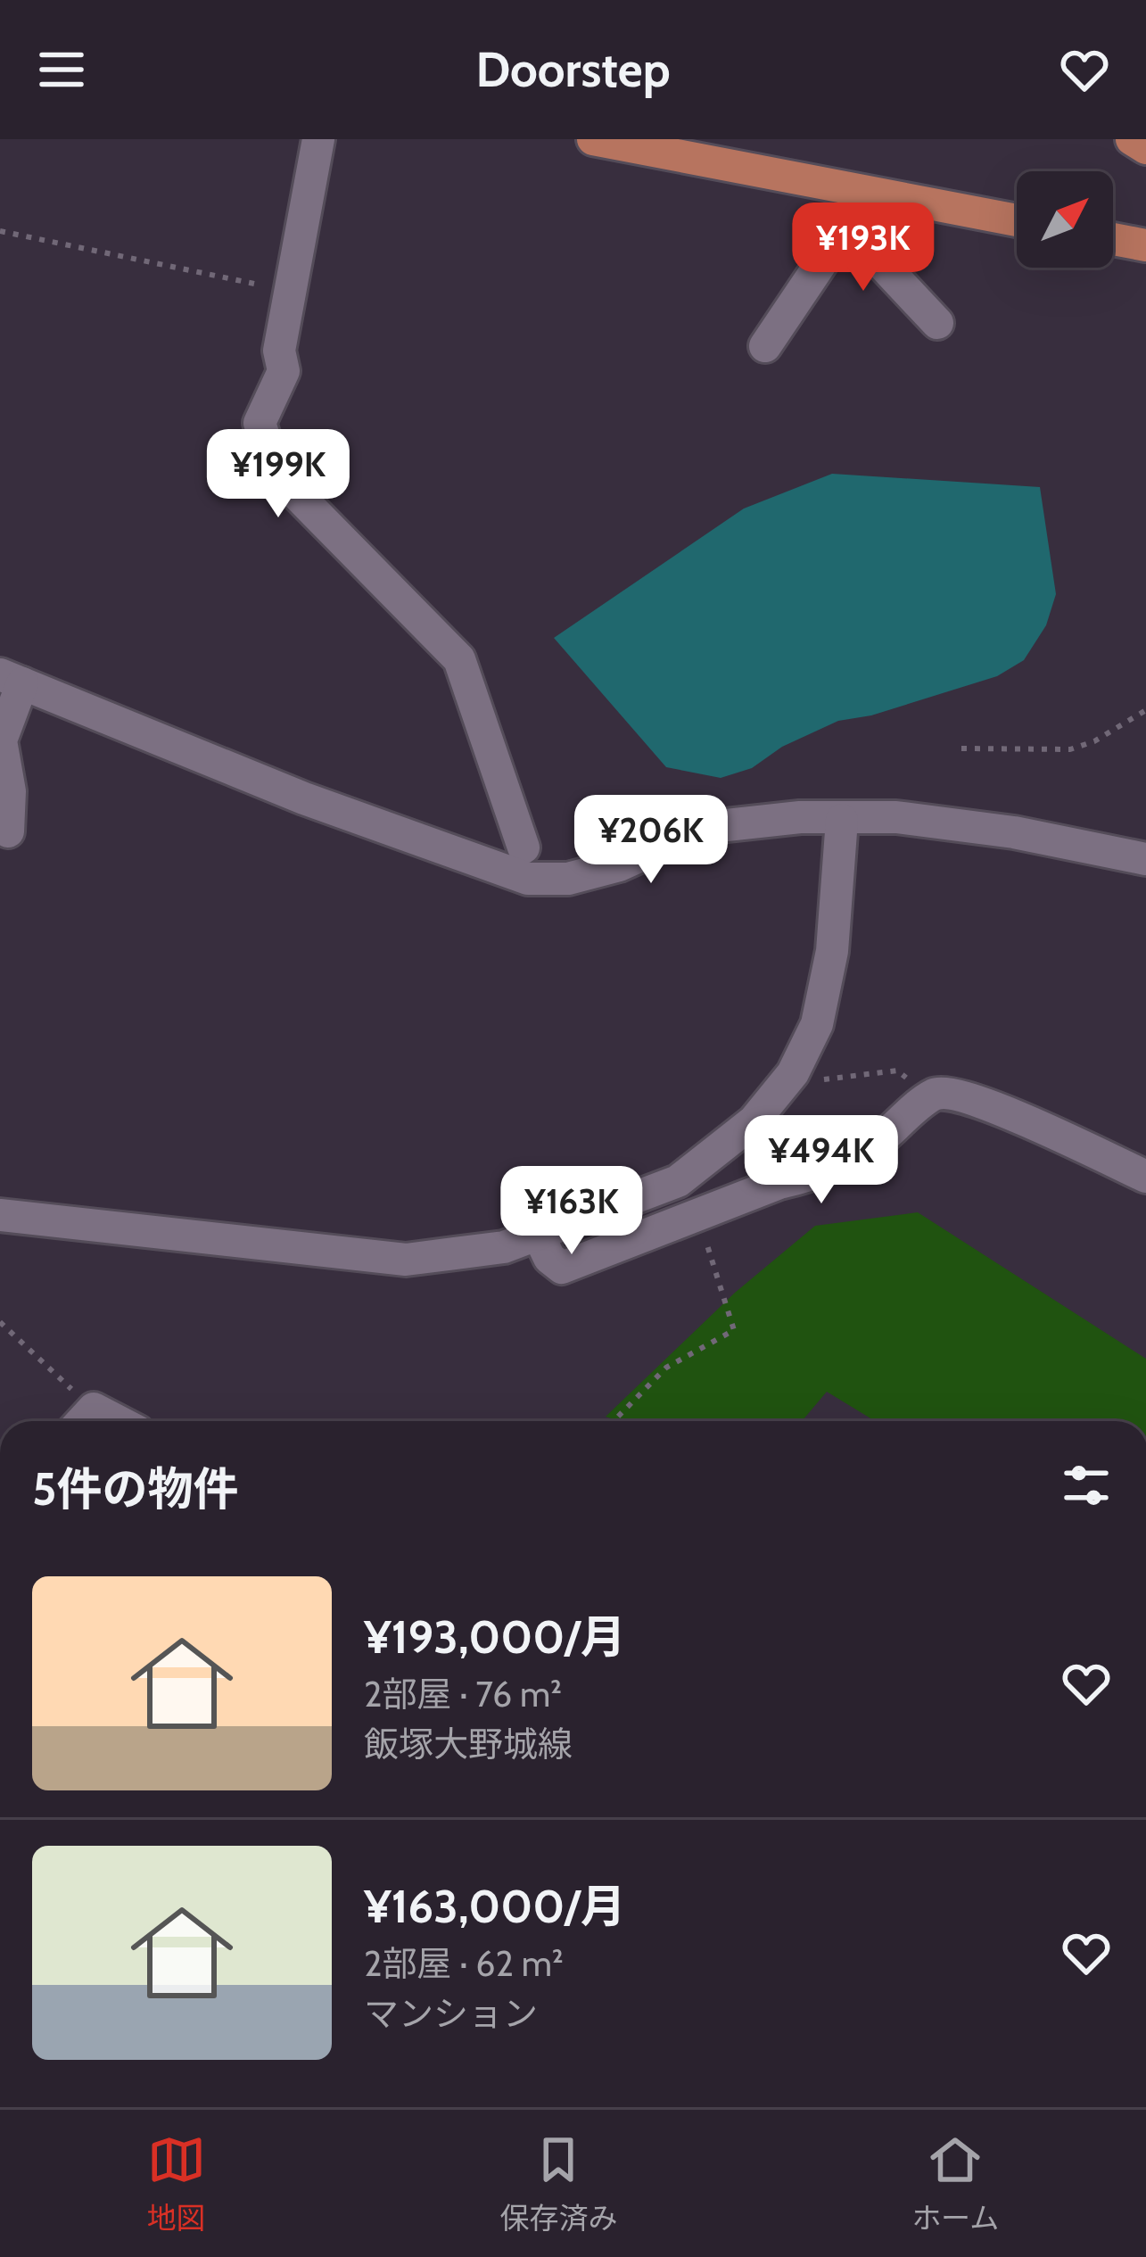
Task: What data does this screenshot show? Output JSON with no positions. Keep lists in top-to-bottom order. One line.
{"north":"top right","page":{"header":"Doorstep","price":["¥193K","¥199K","¥206K","¥494K","¥163K"],"heading":"5件の物件","list":[{"name":"¥193,000/月","note":"2部屋 · 76 m² · 飯塚大野城線"},{"name":"¥163,000/月","note":"2部屋 · 62 m² · マンション"}],"tabs":["地図","保存済み","ホーム"]}}
